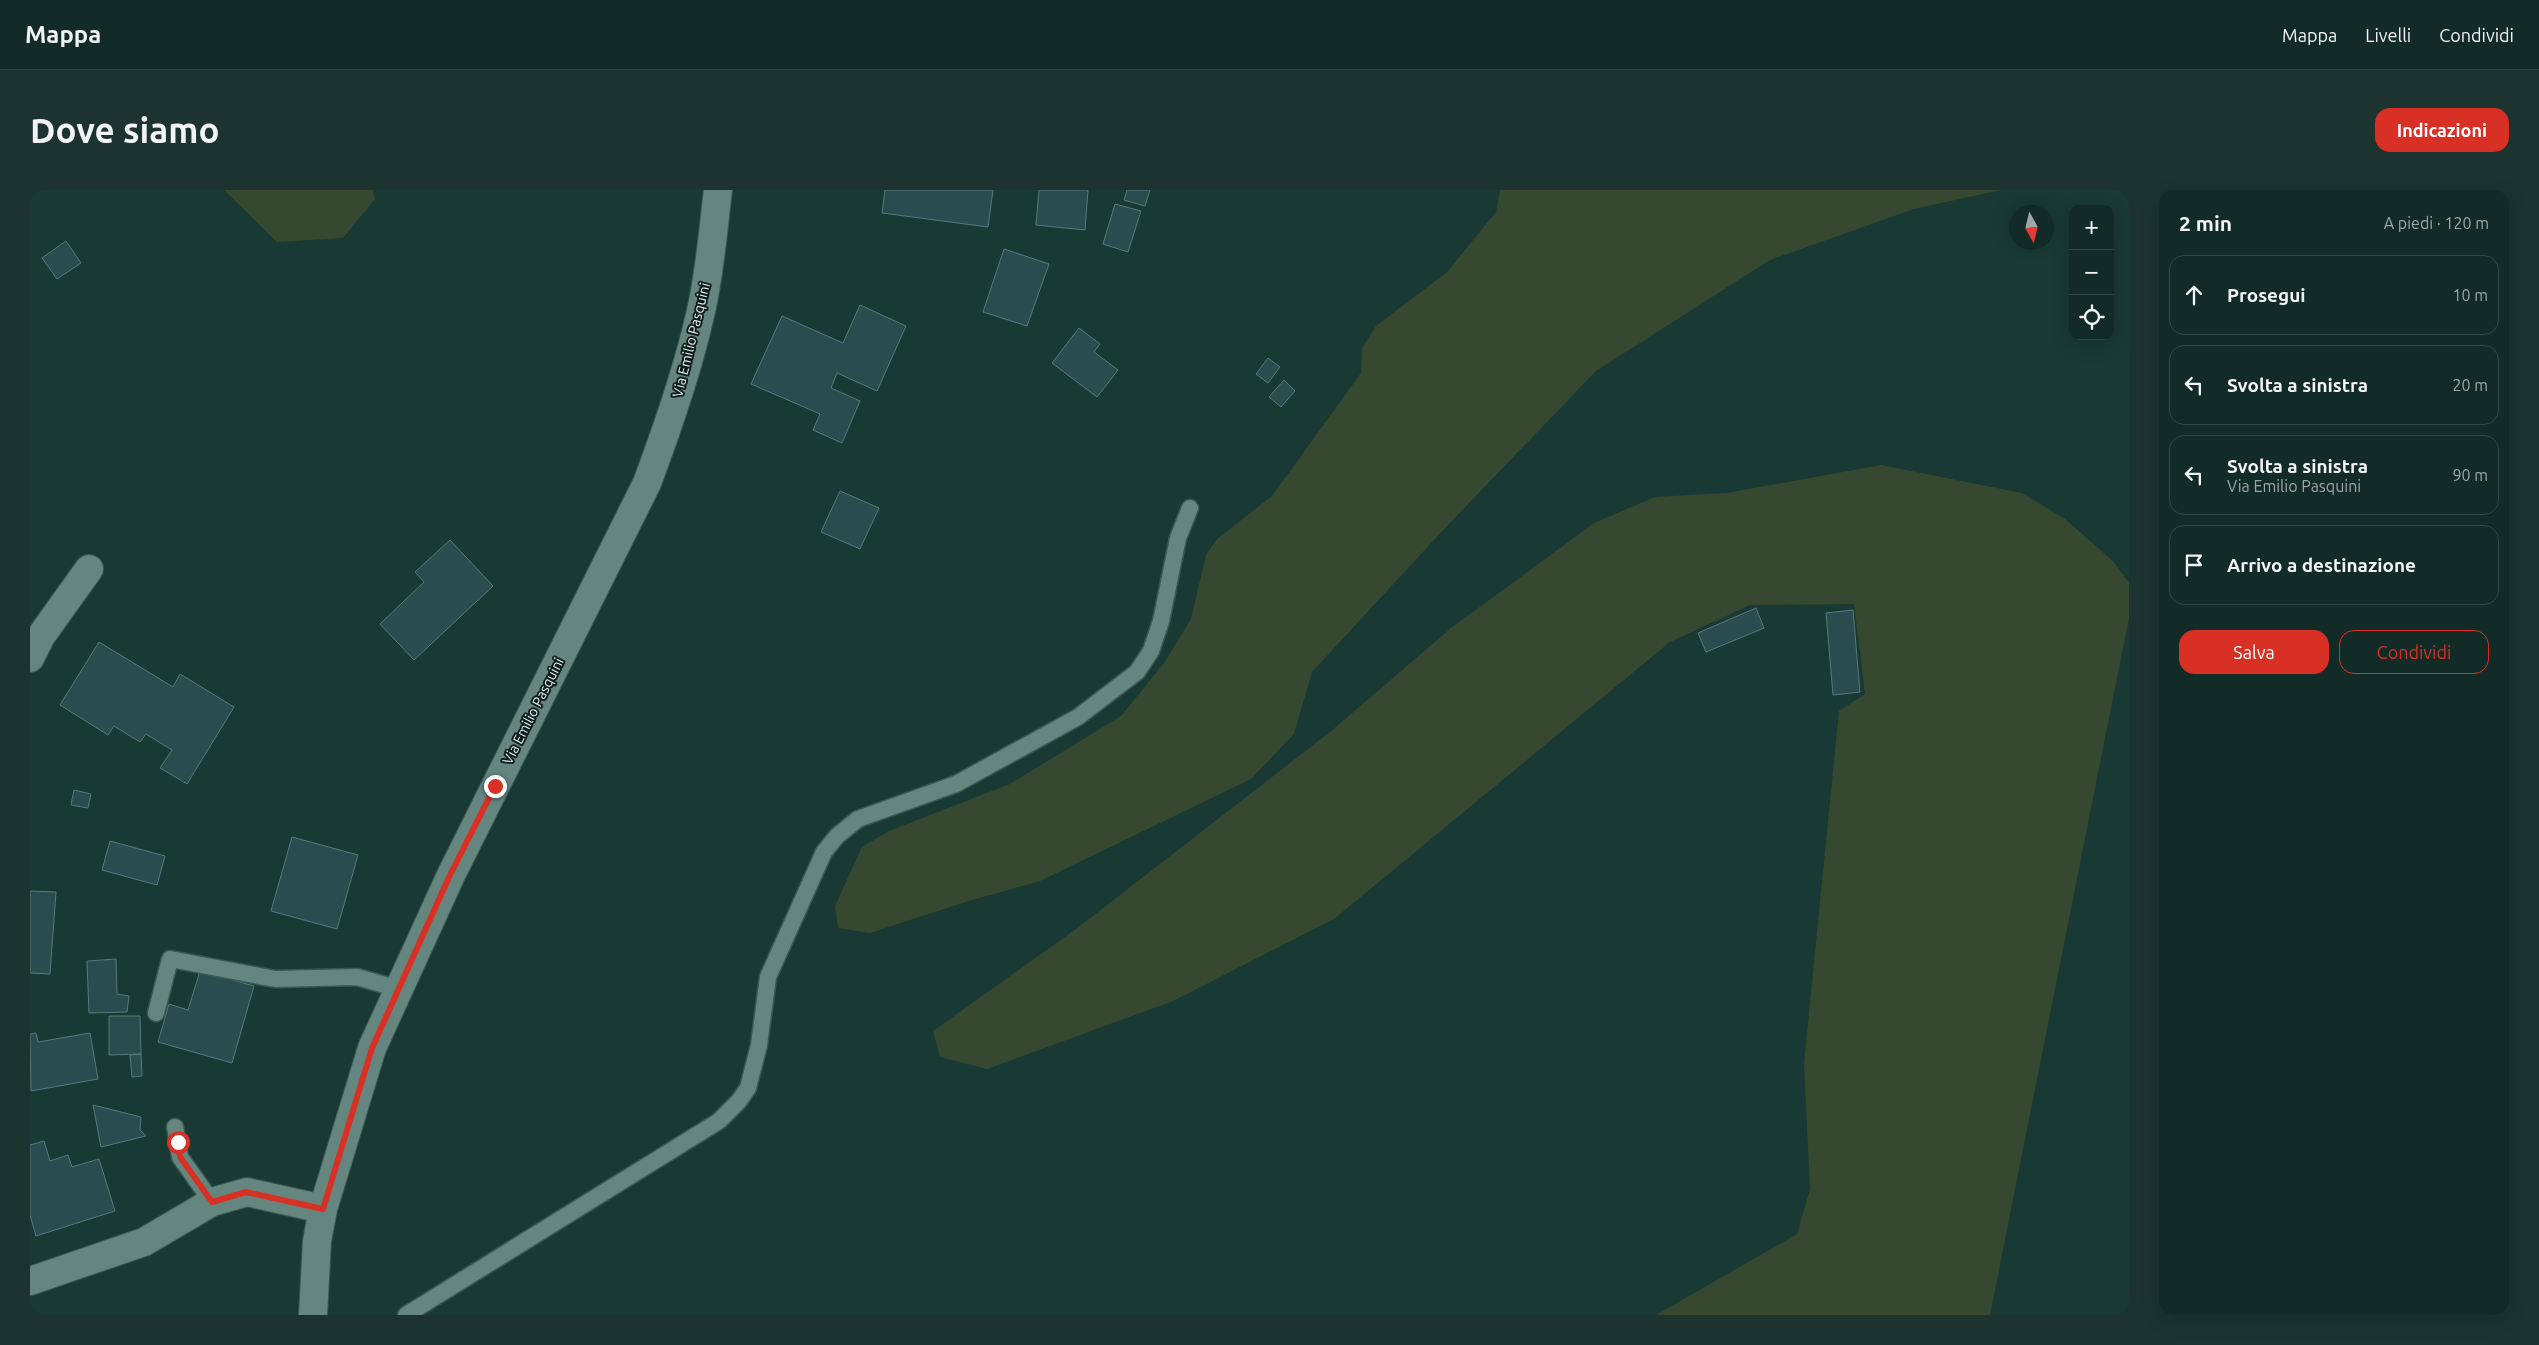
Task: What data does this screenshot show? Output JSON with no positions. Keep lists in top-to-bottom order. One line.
{"streets":{"street":["Via Emilio Pasquini"]},"north":"bottom","page":{"header":"Mappa","nav":["Mappa","Livelli","Condividi"],"buttons":["Indicazioni",["Salva","Condividi"]],"title":"Dove siamo","heading":["2 min","A piedi · 120 m"],"map_buttons":["+","−"],"list":[["Prosegui","10 m"],["Svolta a sinistra","20 m"],["Svolta a sinistra","Via Emilio Pasquini","90 m"],"Arrivo a destinazione"]}}
